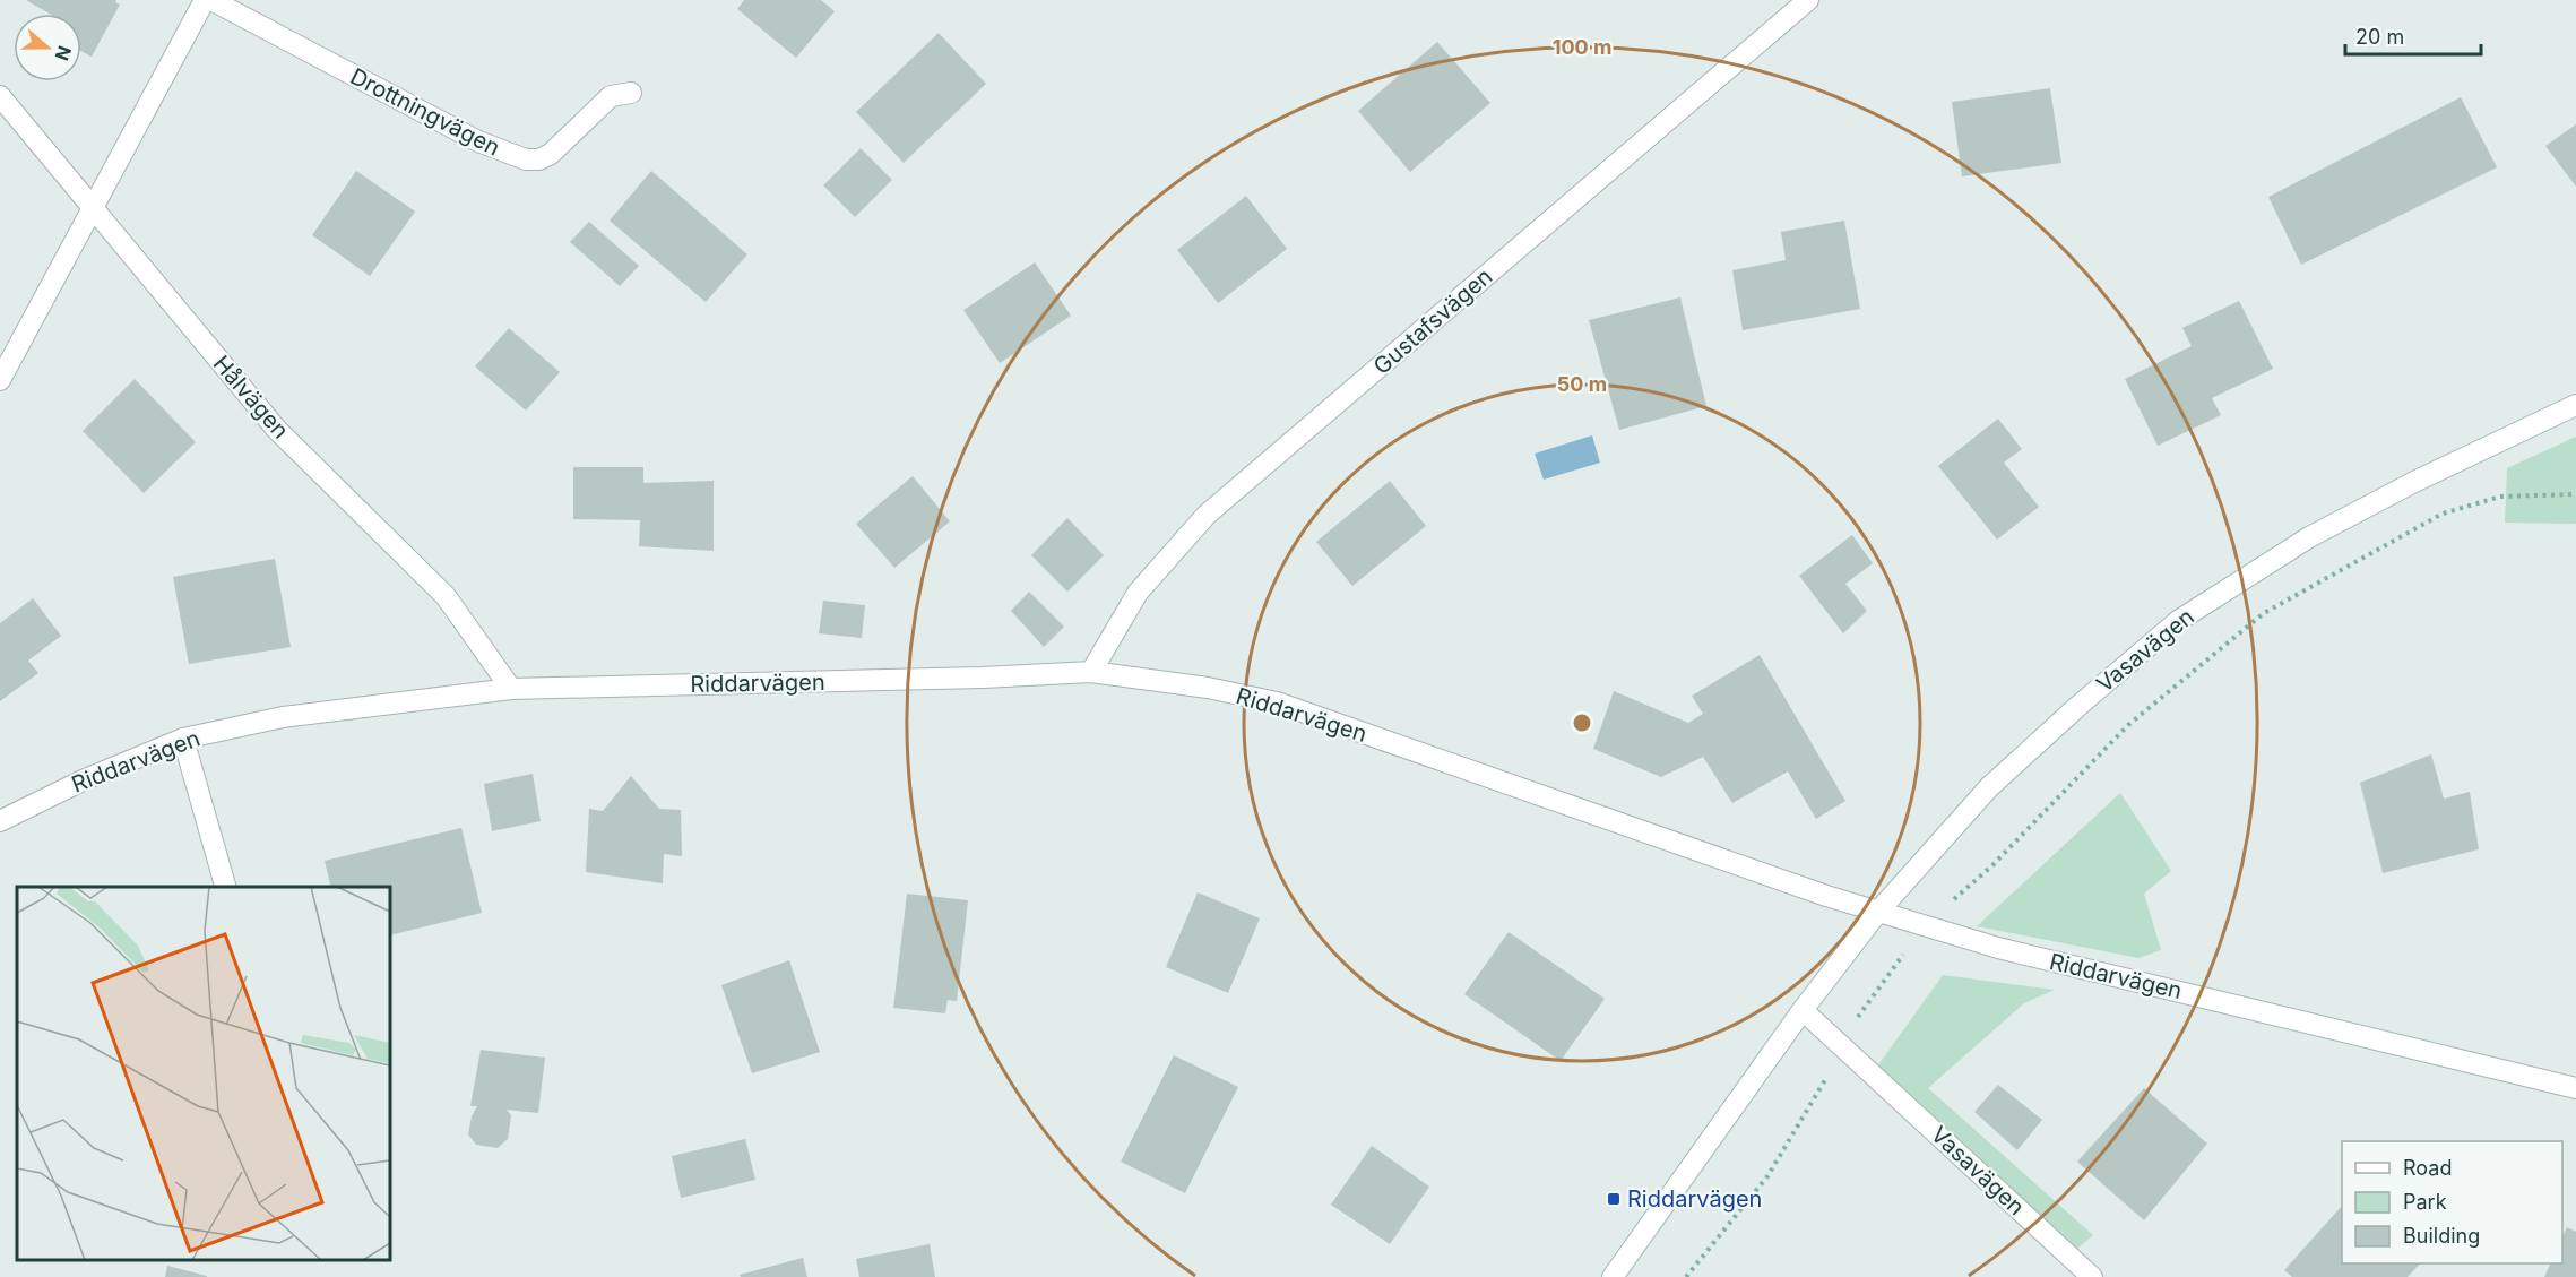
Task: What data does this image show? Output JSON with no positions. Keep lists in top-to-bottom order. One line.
{"streets":{"street":["Drottningvägen","Gustafsvägen","Hålvägen","Vasavägen","Riddarvägen"]},"crossings":[["Gustafsvägen","Riddarvägen"],["Hålvägen","Riddarvägen"],["Vasavägen","Riddarvägen"]],"places":{"transit":["Riddarvägen"]},"legend":["Road","Park","Building"],"scale_bar":"20 m","north":"right","rings":["100 m","50 m"]}
